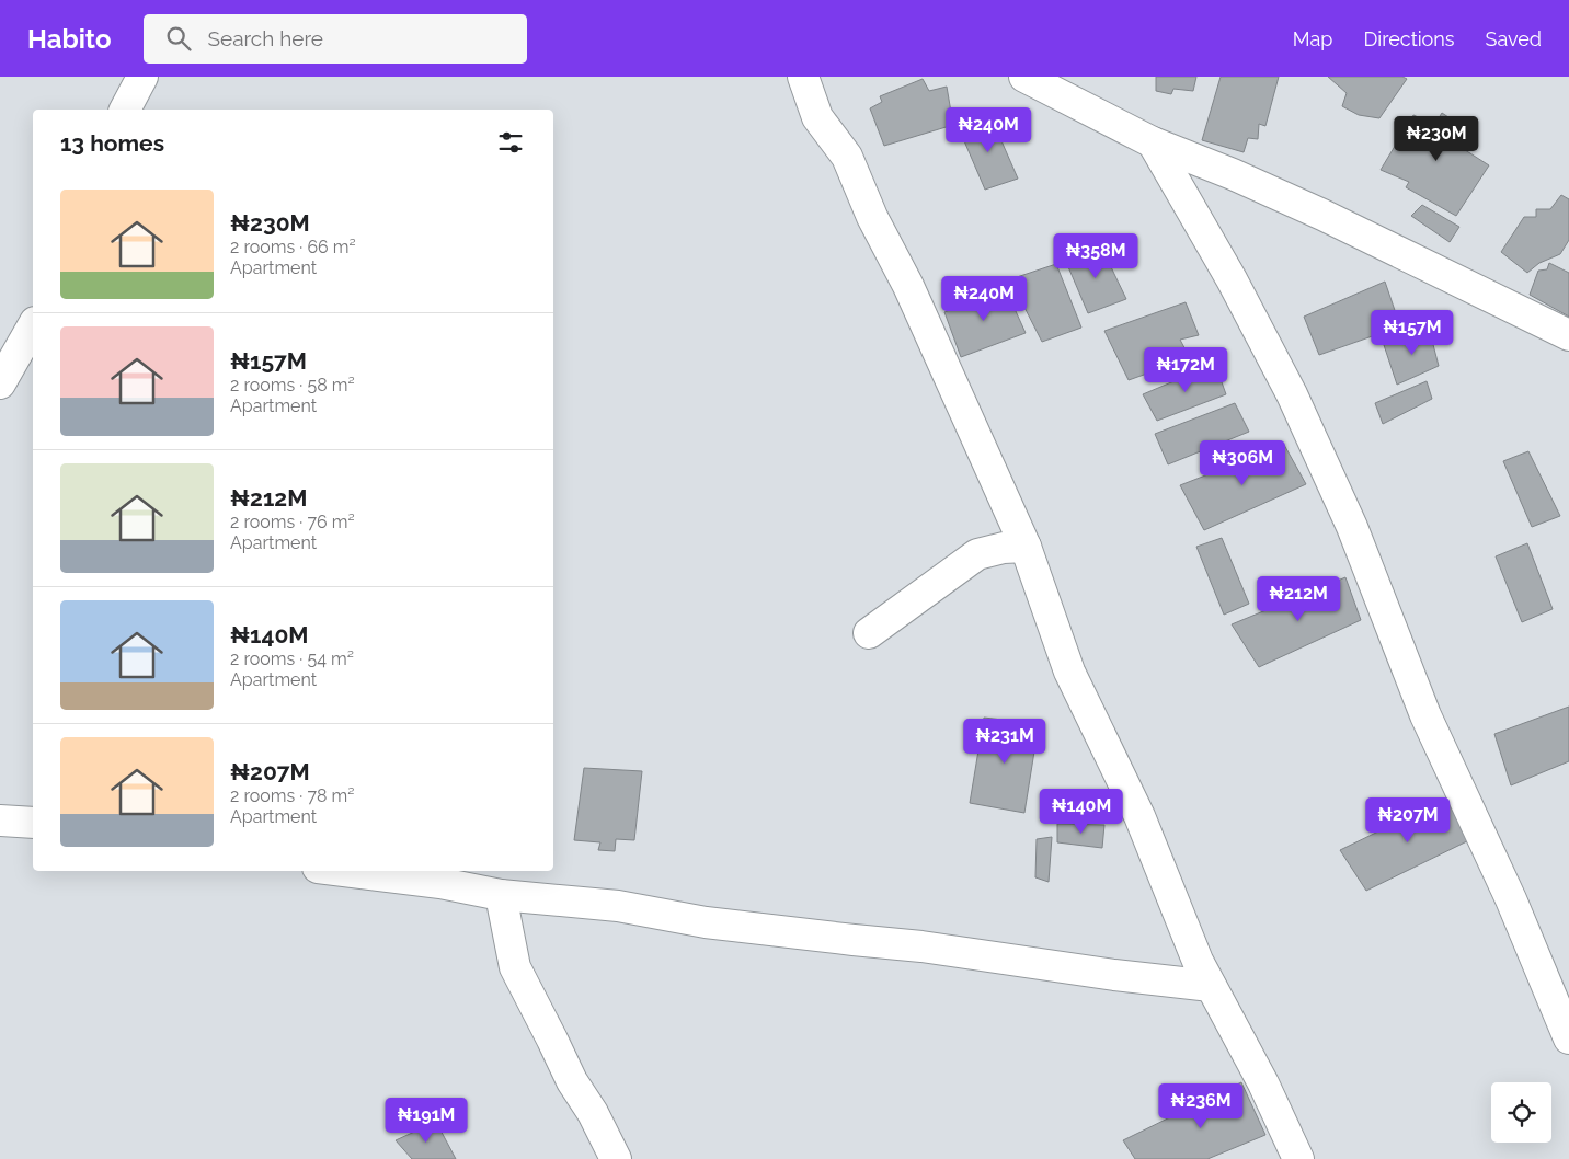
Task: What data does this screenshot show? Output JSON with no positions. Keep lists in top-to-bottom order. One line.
{"page":{"header":"Habito","search":"Search here","nav":["Map","Directions","Saved"],"price":["₦240M","₦230M","₦358M","₦240M","₦157M","₦172M","₦306M","₦212M","₦231M","₦140M","₦207M","₦236M","₦191M"],"heading":"13 homes","list":[{"name":"₦230M","note":"2 rooms · 66 m² · Apartment"},{"name":"₦157M","note":"2 rooms · 58 m² · Apartment"},{"name":"₦212M","note":"2 rooms · 76 m² · Apartment"},{"name":"₦140M","note":"2 rooms · 54 m² · Apartment"},{"name":"₦207M","note":"2 rooms · 78 m² · Apartment"}]}}
